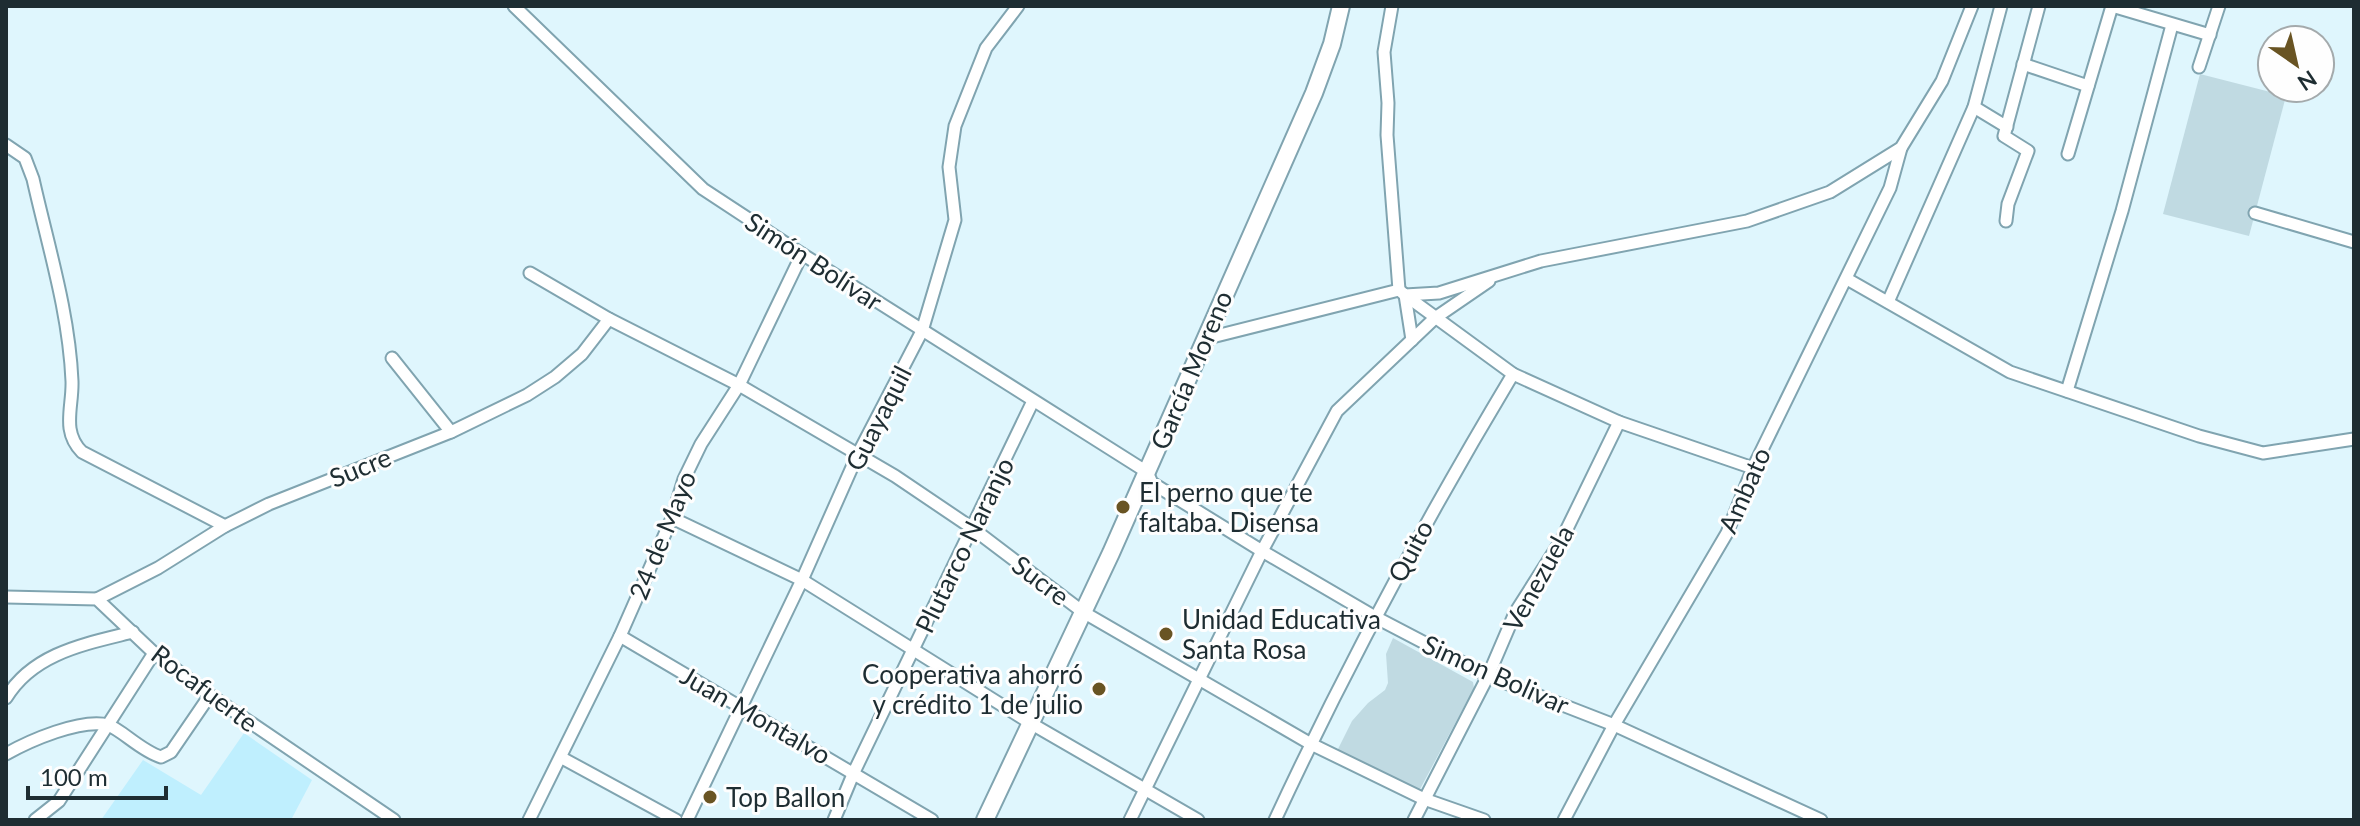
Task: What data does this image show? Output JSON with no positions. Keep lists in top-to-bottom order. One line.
{"streets":{"highway":["García Moreno"],"street":["Simón Bolívar","Guayaquil","Sucre","Ambato","24 de Mayo","Plutarco Naranjo","Quito","Venezuela","Simon Bolivar","Rocafuerte","Juan Montalvo"]},"crossings":[["Simón Bolívar","García Moreno"],["Simón Bolívar","Guayaquil"],["Simón Bolívar","24 de Mayo"],["Simón Bolívar","Plutarco Naranjo"],["Simón Bolívar","Simon Bolivar"],["García Moreno","Sucre"],["García Moreno","Simon Bolivar"],["Guayaquil","Sucre"],["Guayaquil","Juan Montalvo"],["Sucre","24 de Mayo"],["Sucre","Plutarco Naranjo"],["Sucre","Quito"],["Sucre","Venezuela"],["Sucre","Rocafuerte"],["Ambato","Simon Bolivar"],["24 de Mayo","Juan Montalvo"],["Plutarco Naranjo","Juan Montalvo"],["Quito","Simon Bolivar"],["Venezuela","Simon Bolivar"]],"places":["El perno que te faltaba. Disensa","Unidad Educativa Santa Rosa","Cooperativa ahorró y crédito 1 de julio","Top Ballon"],"scale_bar":"100 m","north":"bottom right"}
